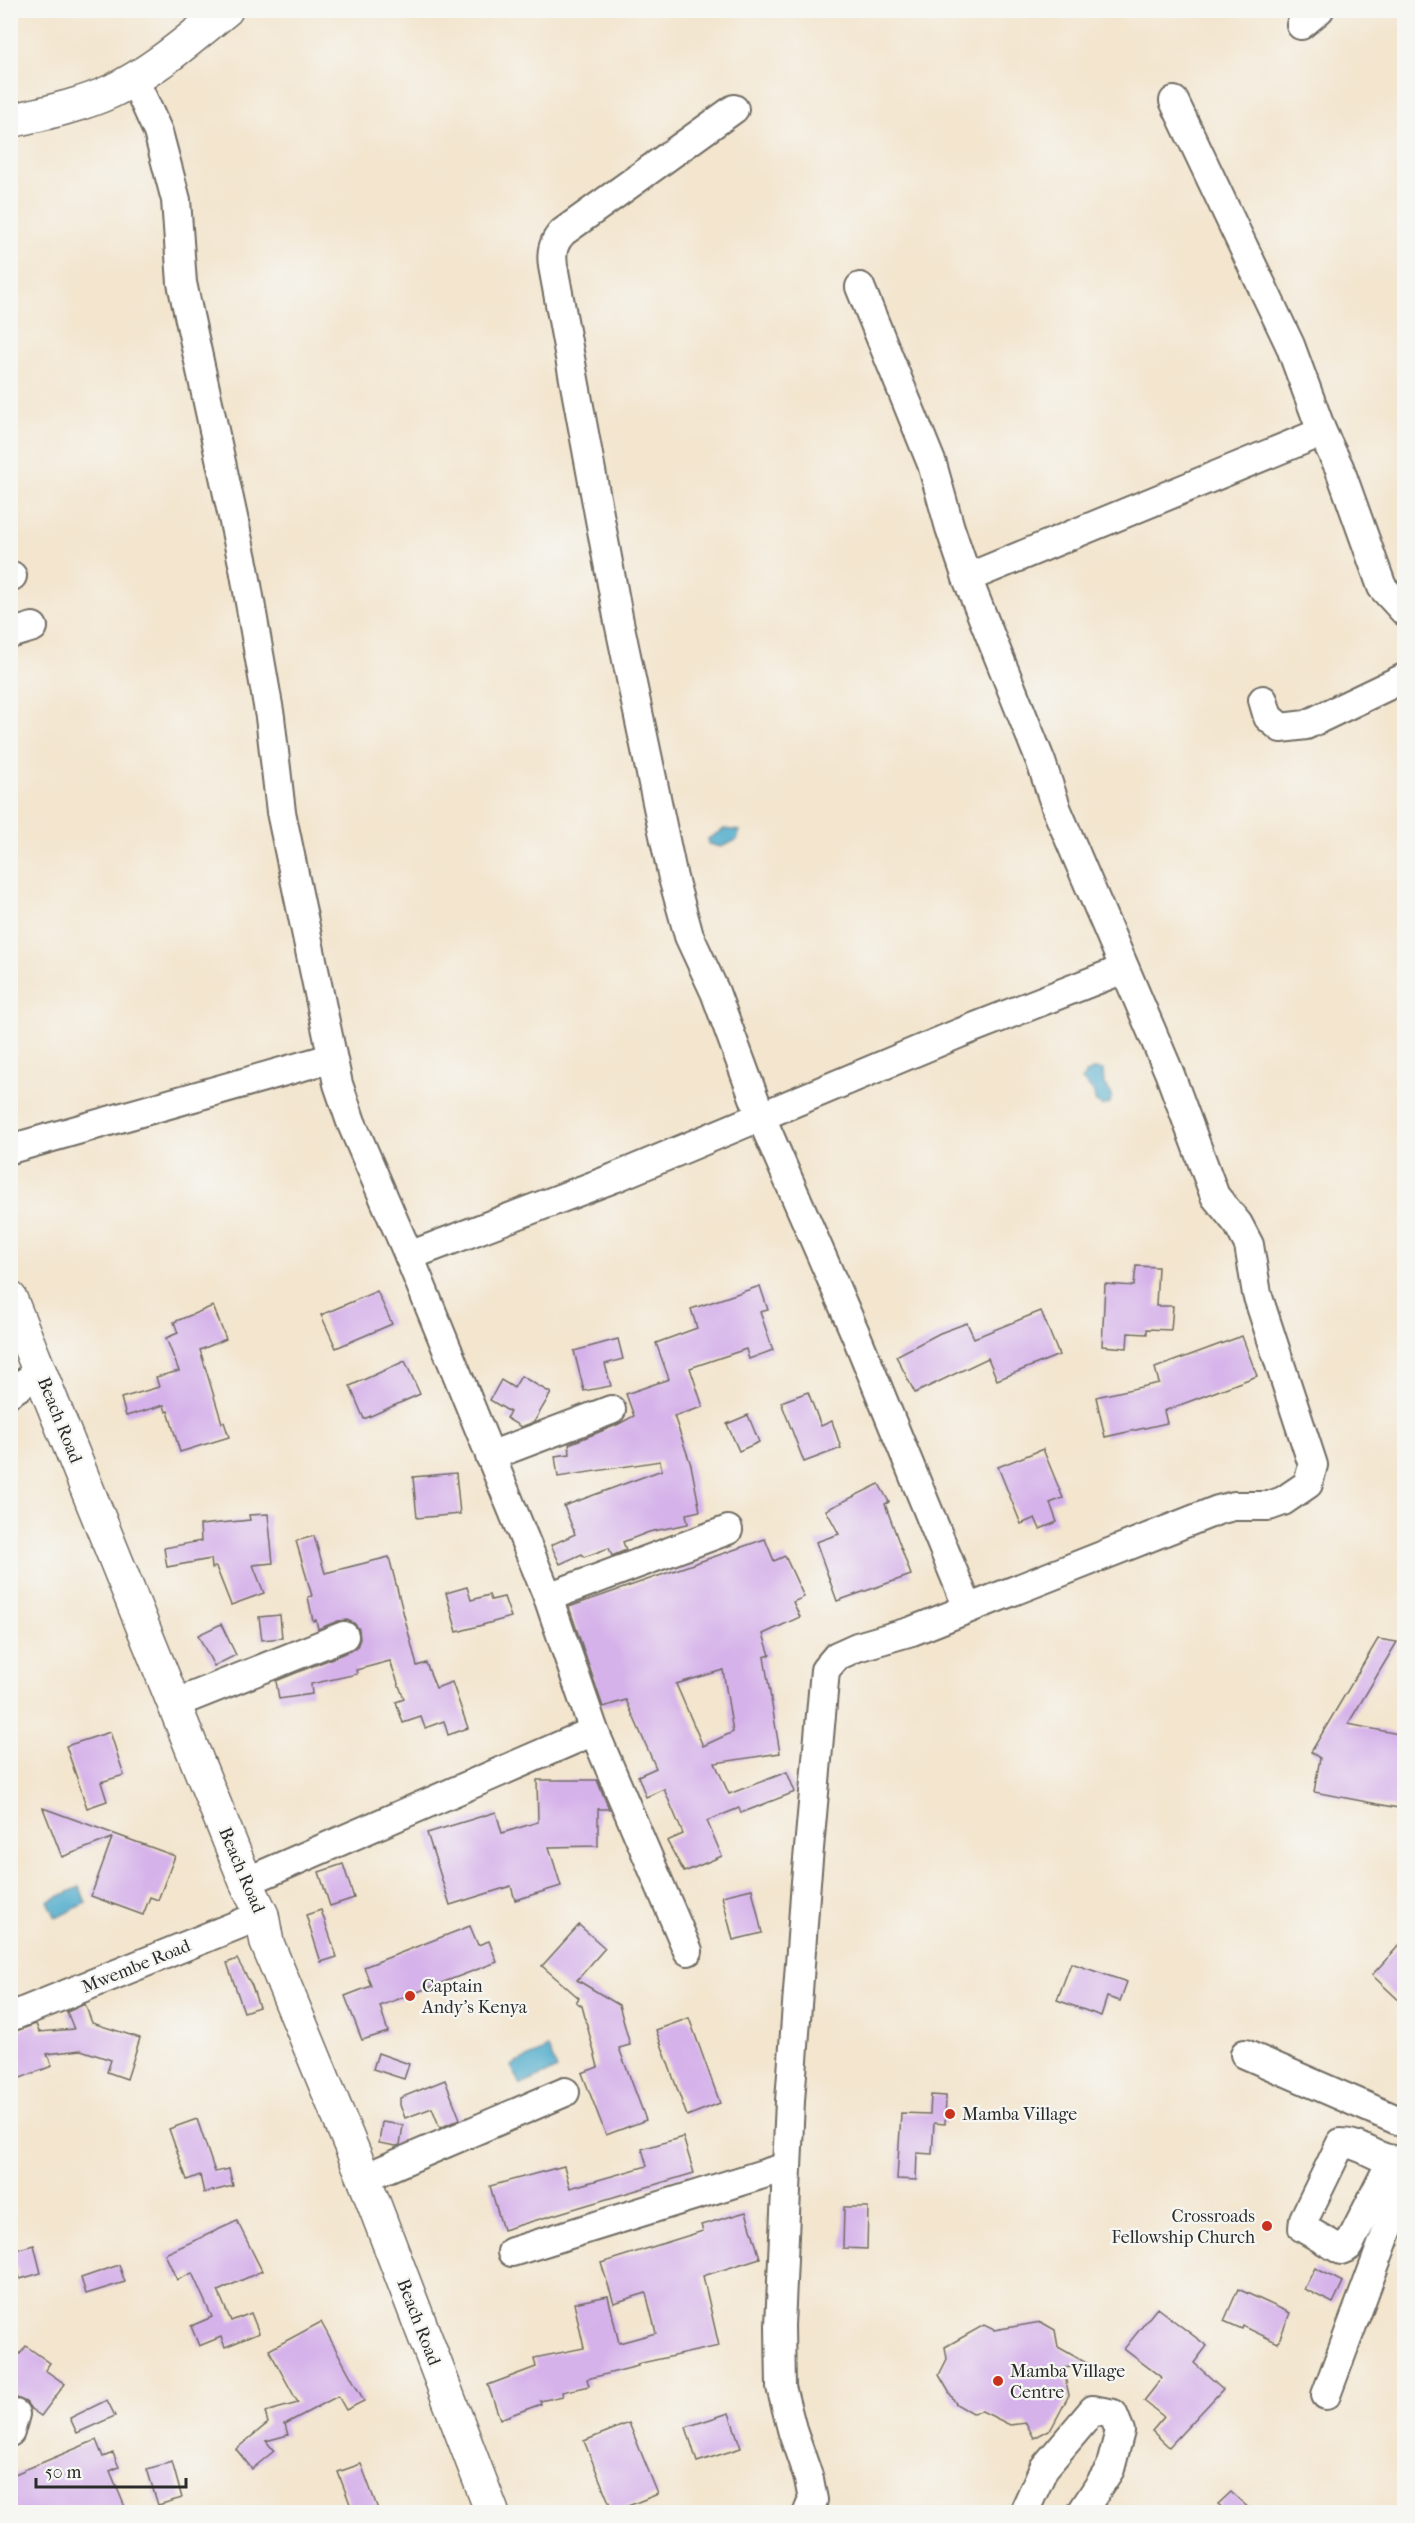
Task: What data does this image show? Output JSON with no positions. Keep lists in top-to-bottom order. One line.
{"streets":{"main road":["Beach Road"],"street":["Mwembe Road"]},"crossings":[["Beach Road","Mwembe Road"]],"places":["Captain Andy's Kenya","Mamba Village","Crossroads Fellowship Church","Mamba Village Centre"],"scale_bar":"50 m"}
